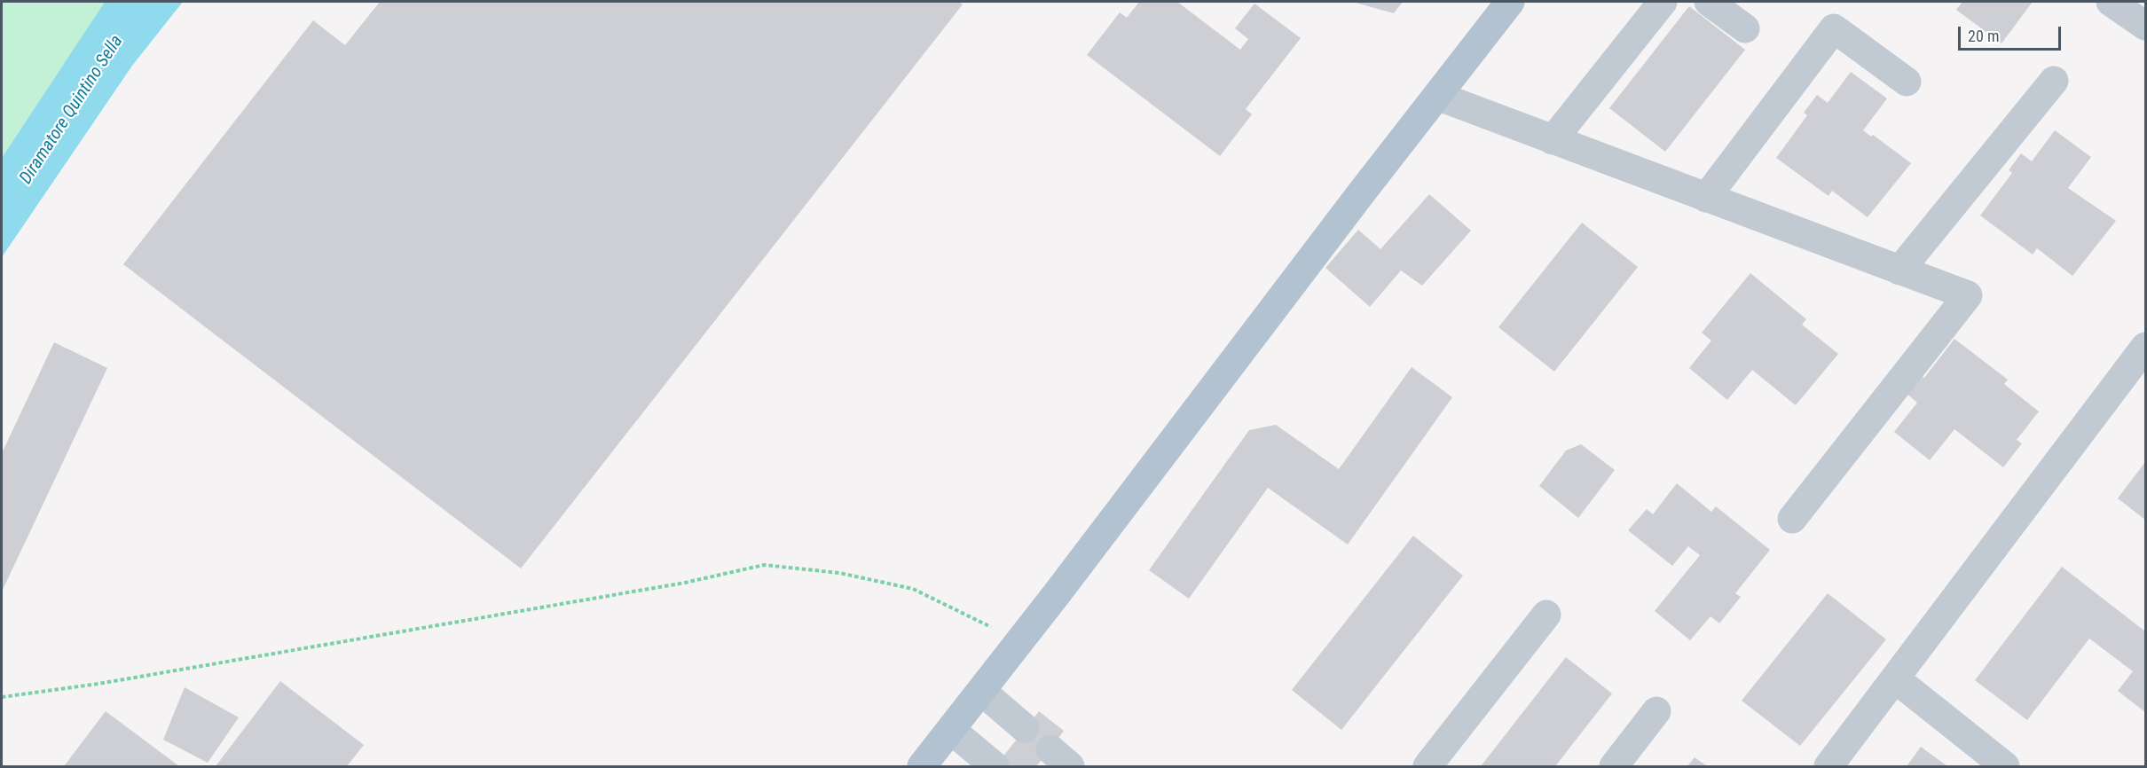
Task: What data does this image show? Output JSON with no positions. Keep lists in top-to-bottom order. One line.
{"water":["Diramatore Quintino Sella"],"scale_bar":"20 m"}
